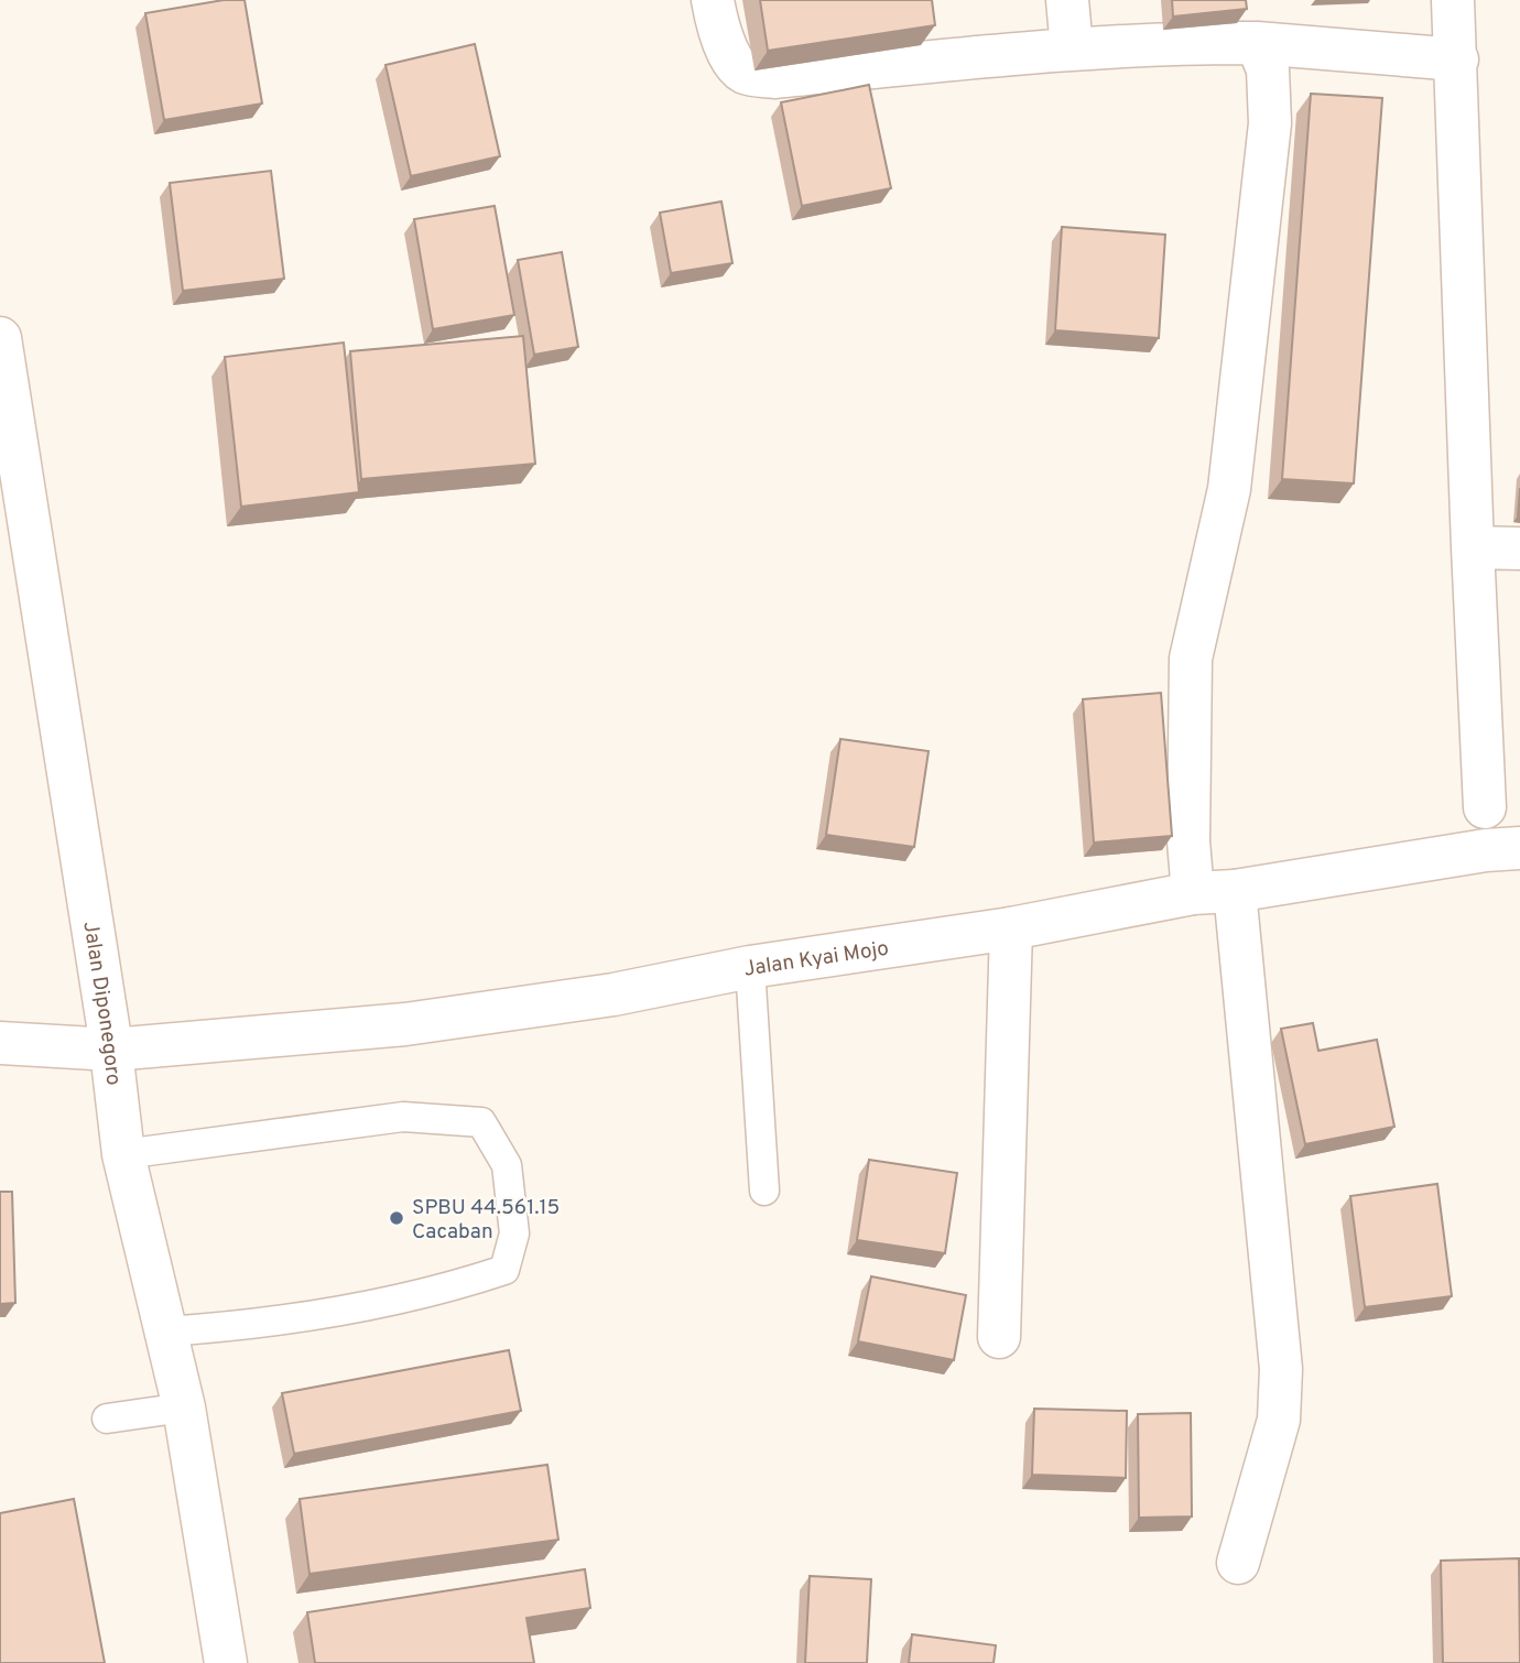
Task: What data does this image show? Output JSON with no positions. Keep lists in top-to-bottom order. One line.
{"streets":{"street":["Jalan Kyai Mojo","Jalan Diponegoro"]},"crossings":[["Jalan Kyai Mojo","Jalan Diponegoro"]],"places":["SPBU 44.561.15 Cacaban"]}
